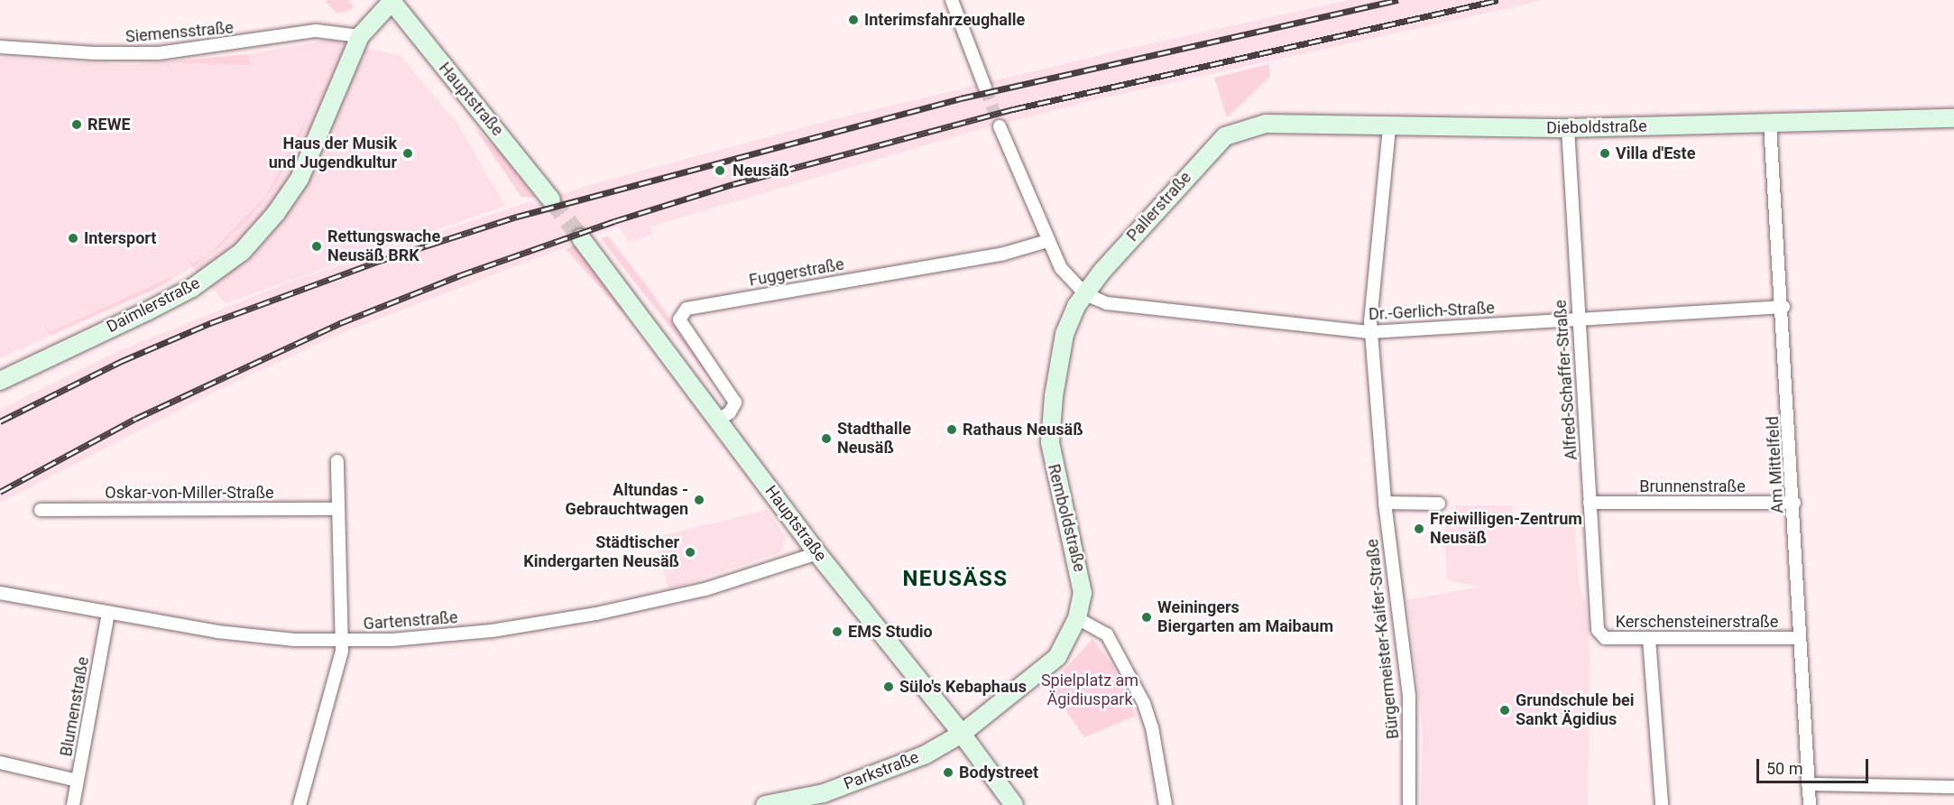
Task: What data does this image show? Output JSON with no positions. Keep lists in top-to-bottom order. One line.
{"streets":{"street":["Siemensstraße","Hauptstraße","Dieboldstraße","Pallerstraße","Fuggerstraße","Daimlerstraße","Dr.-Gerlich-Straße","Alfred-Schaffer-Straße","Am Mittelfeld","Brunnenstraße","Oskar-von-Miller-Straße","Remboldstraße","Gartenstraße","Kerschensteinerstraße","Bürgermeister-Kaifer-Straße","Blumenstraße","Parkstraße"]},"crossings":[["Siemensstraße","Daimlerstraße"],["Hauptstraße","Fuggerstraße"],["Hauptstraße","Daimlerstraße"],["Hauptstraße","Remboldstraße"],["Hauptstraße","Gartenstraße"],["Hauptstraße","Parkstraße"],["Dieboldstraße","Pallerstraße"],["Dieboldstraße","Alfred-Schaffer-Straße"],["Dieboldstraße","Am Mittelfeld"],["Dieboldstraße","Bürgermeister-Kaifer-Straße"],["Pallerstraße","Dr.-Gerlich-Straße"],["Pallerstraße","Remboldstraße"],["Dr.-Gerlich-Straße","Alfred-Schaffer-Straße"],["Dr.-Gerlich-Straße","Am Mittelfeld"],["Dr.-Gerlich-Straße","Remboldstraße"],["Dr.-Gerlich-Straße","Bürgermeister-Kaifer-Straße"],["Alfred-Schaffer-Straße","Brunnenstraße"],["Alfred-Schaffer-Straße","Kerschensteinerstraße"],["Am Mittelfeld","Brunnenstraße"],["Am Mittelfeld","Kerschensteinerstraße"],["Remboldstraße","Parkstraße"],["Gartenstraße","Blumenstraße"]],"districts":["NEUSÄSS"],"parks":["Spielplatz am Ägidiuspark"],"places":["Interimsfahrzeughalle","REWE","Haus der Musik und Jugendkultur","Villa d'Este","Neusäß","Intersport","Rettungswache Neusäß BRK","Rathaus Neusäß","Stadthalle Neusäß","Altundas - Gebrauchtwagen","Freiwilligen-Zentrum Neusäß","Städtischer Kindergarten Neusäß","Weiningers Biergarten am Maibaum","EMS Studio","Sülo's Kebaphaus","Grundschule bei Sankt Ägidius","Bodystreet"],"scale_bar":"50 m"}
